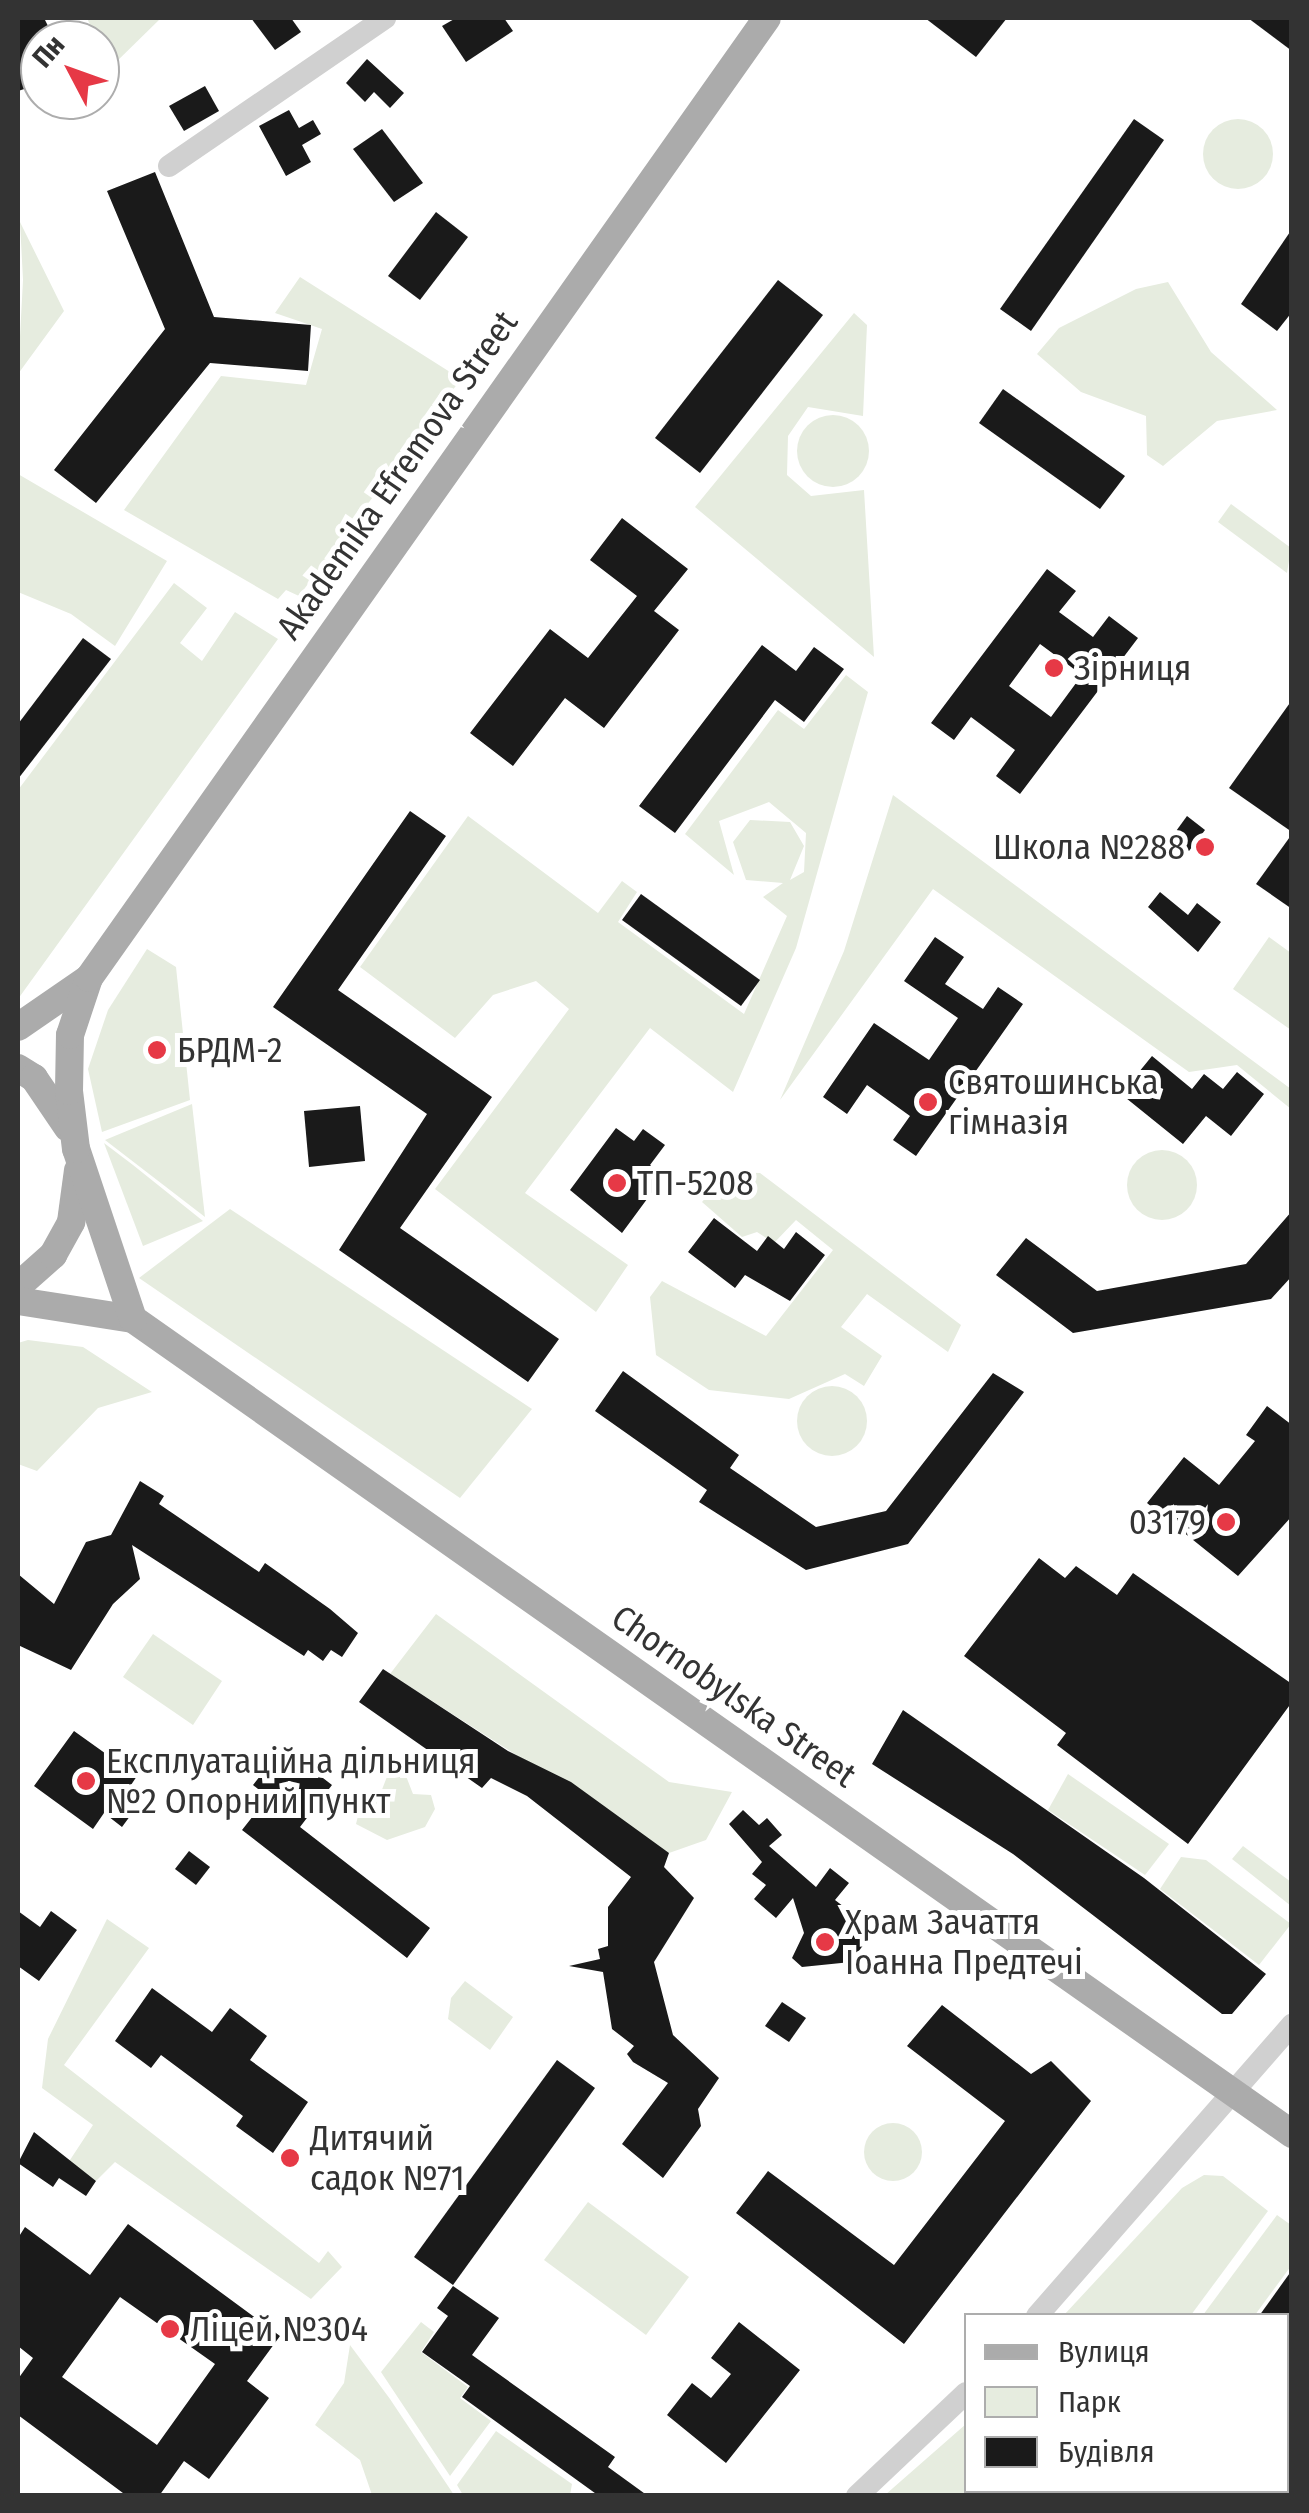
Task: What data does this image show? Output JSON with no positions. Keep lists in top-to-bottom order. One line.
{"streets":{"main road":["Akademika Efremova Street","Chornobylska Street"]},"places":["Зірниця","Школа №288","БРДМ-2","Святошинська гімназія","ТП-5208","03179","Експлуатаційна дільниця №2 Опорний пункт","Храм Зачаття Іоанна Предтечі","Дитячий садок №71","Ліцей №304"],"legend":["Вулиця","Парк","Будівля"],"north":"top left"}
